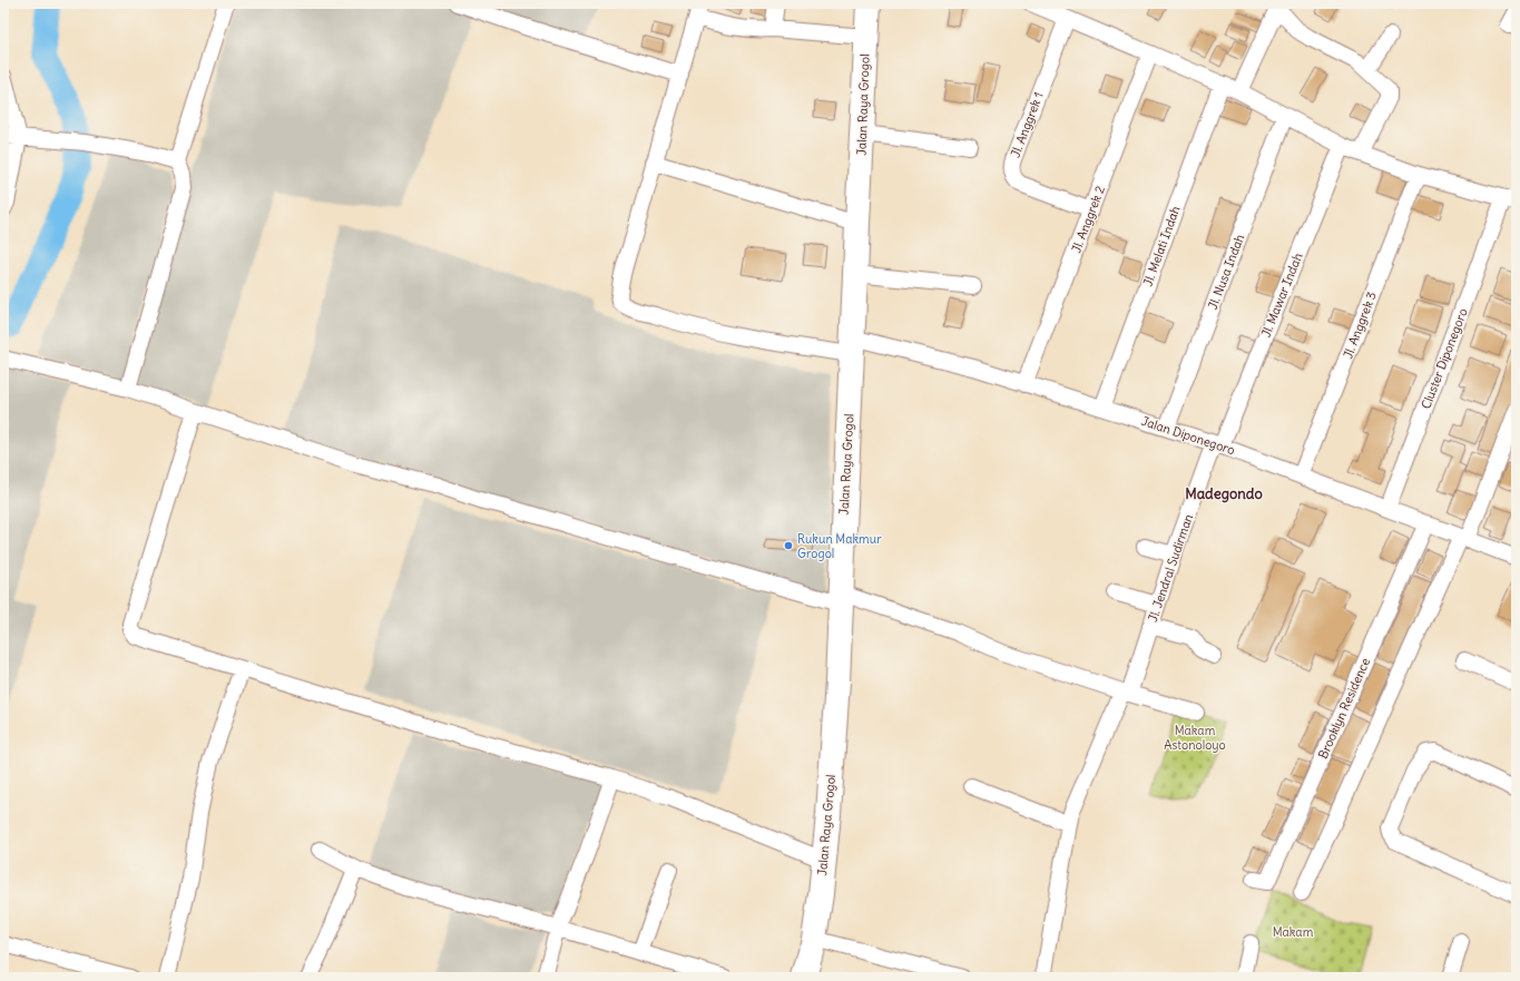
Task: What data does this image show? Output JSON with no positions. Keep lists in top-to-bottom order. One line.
{"streets":{"main road":["Jalan Raya Grogol"],"street":["Jl. Anggrek 1","Jl. Anggrek 2","Jl. Melati Indah","Jl. Nusa Indah","Jl. Mawar Indah","Jl. Anggrek 3","Cluster Diponegoro","Jalan Diponegoro","Jl. Jendral Sudirman","Brooklyn Residence"]},"crossings":[["Jalan Raya Grogol","Jalan Diponegoro"],["Jl. Anggrek 1","Jl. Anggrek 2"],["Jl. Anggrek 2","Jalan Diponegoro"],["Jl. Melati Indah","Jalan Diponegoro"],["Jl. Nusa Indah","Jalan Diponegoro"],["Jl. Mawar Indah","Jalan Diponegoro"],["Jl. Mawar Indah","Jl. Jendral Sudirman"],["Jl. Anggrek 3","Jalan Diponegoro"],["Cluster Diponegoro","Jalan Diponegoro"],["Jalan Diponegoro","Jl. Jendral Sudirman"],["Jalan Diponegoro","Brooklyn Residence"]],"districts":["Madegondo"],"parks":["Makam Astonoloyo","Makam"],"places":["Rukun Makmur Grogol"]}
